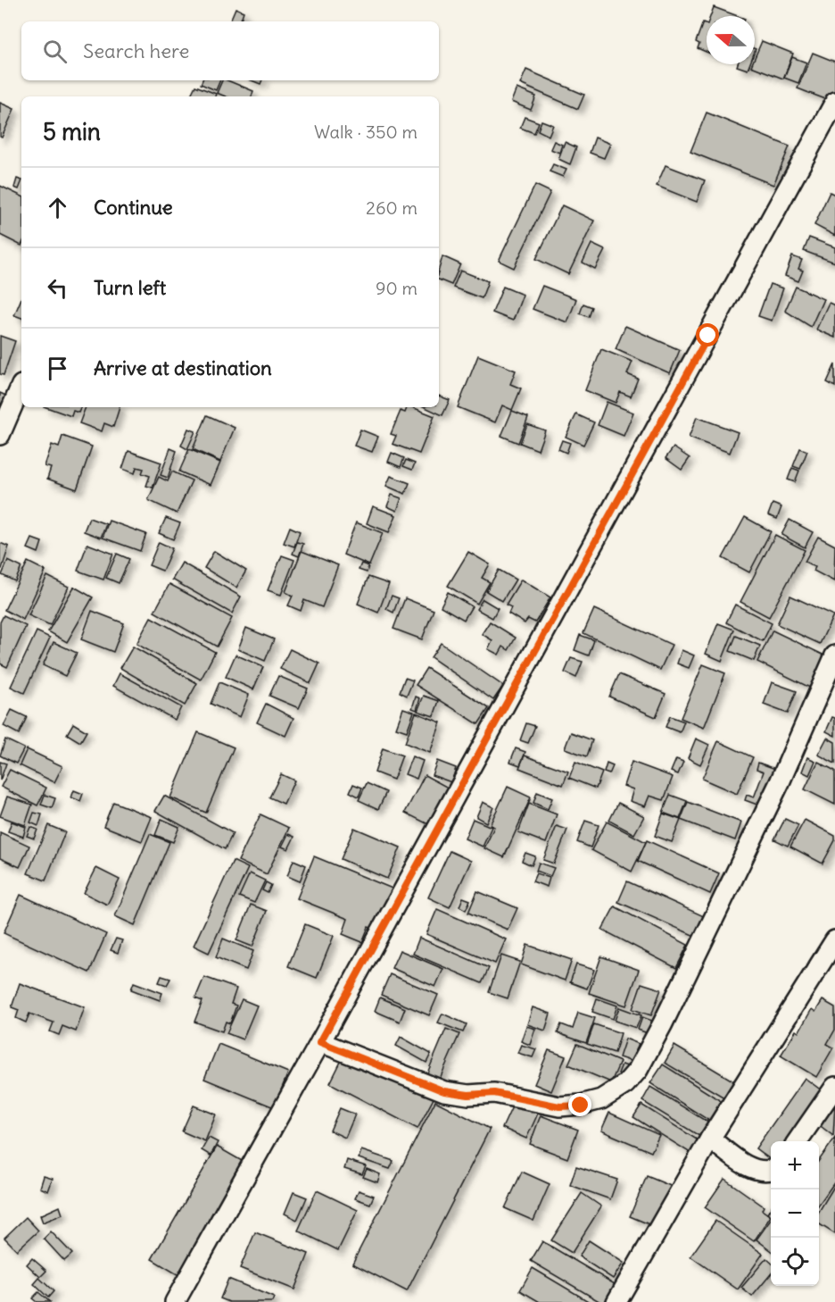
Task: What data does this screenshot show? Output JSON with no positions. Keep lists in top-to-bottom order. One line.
{"north":"left","page":{"search":"Search here","heading":["5 min","Walk · 350 m"],"list":[["Continue","260 m"],["Turn left","90 m"],"Arrive at destination"],"map_buttons":["+","−"]}}
